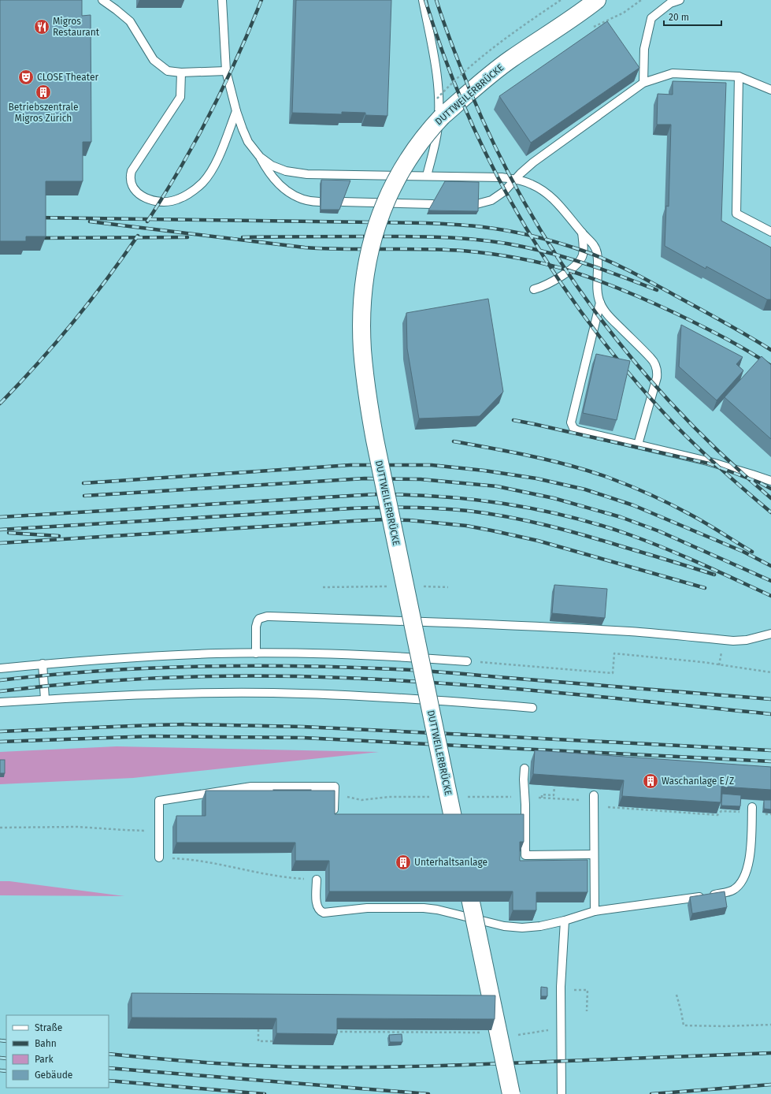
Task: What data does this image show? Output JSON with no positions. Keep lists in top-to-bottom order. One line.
{"streets":{"street":["DUTTWEILERBRÜCKE"]},"places":{"restaurant":["Migros Restaurant"],"theatre":["CLOSE Theater"],"building":["Betriebszentrale Migros Zürich","Waschanlage E/Z","Unterhaltsanlage"]},"legend":["Straße","Bahn","Park","Gebäude"],"scale_bar":"20 m"}
